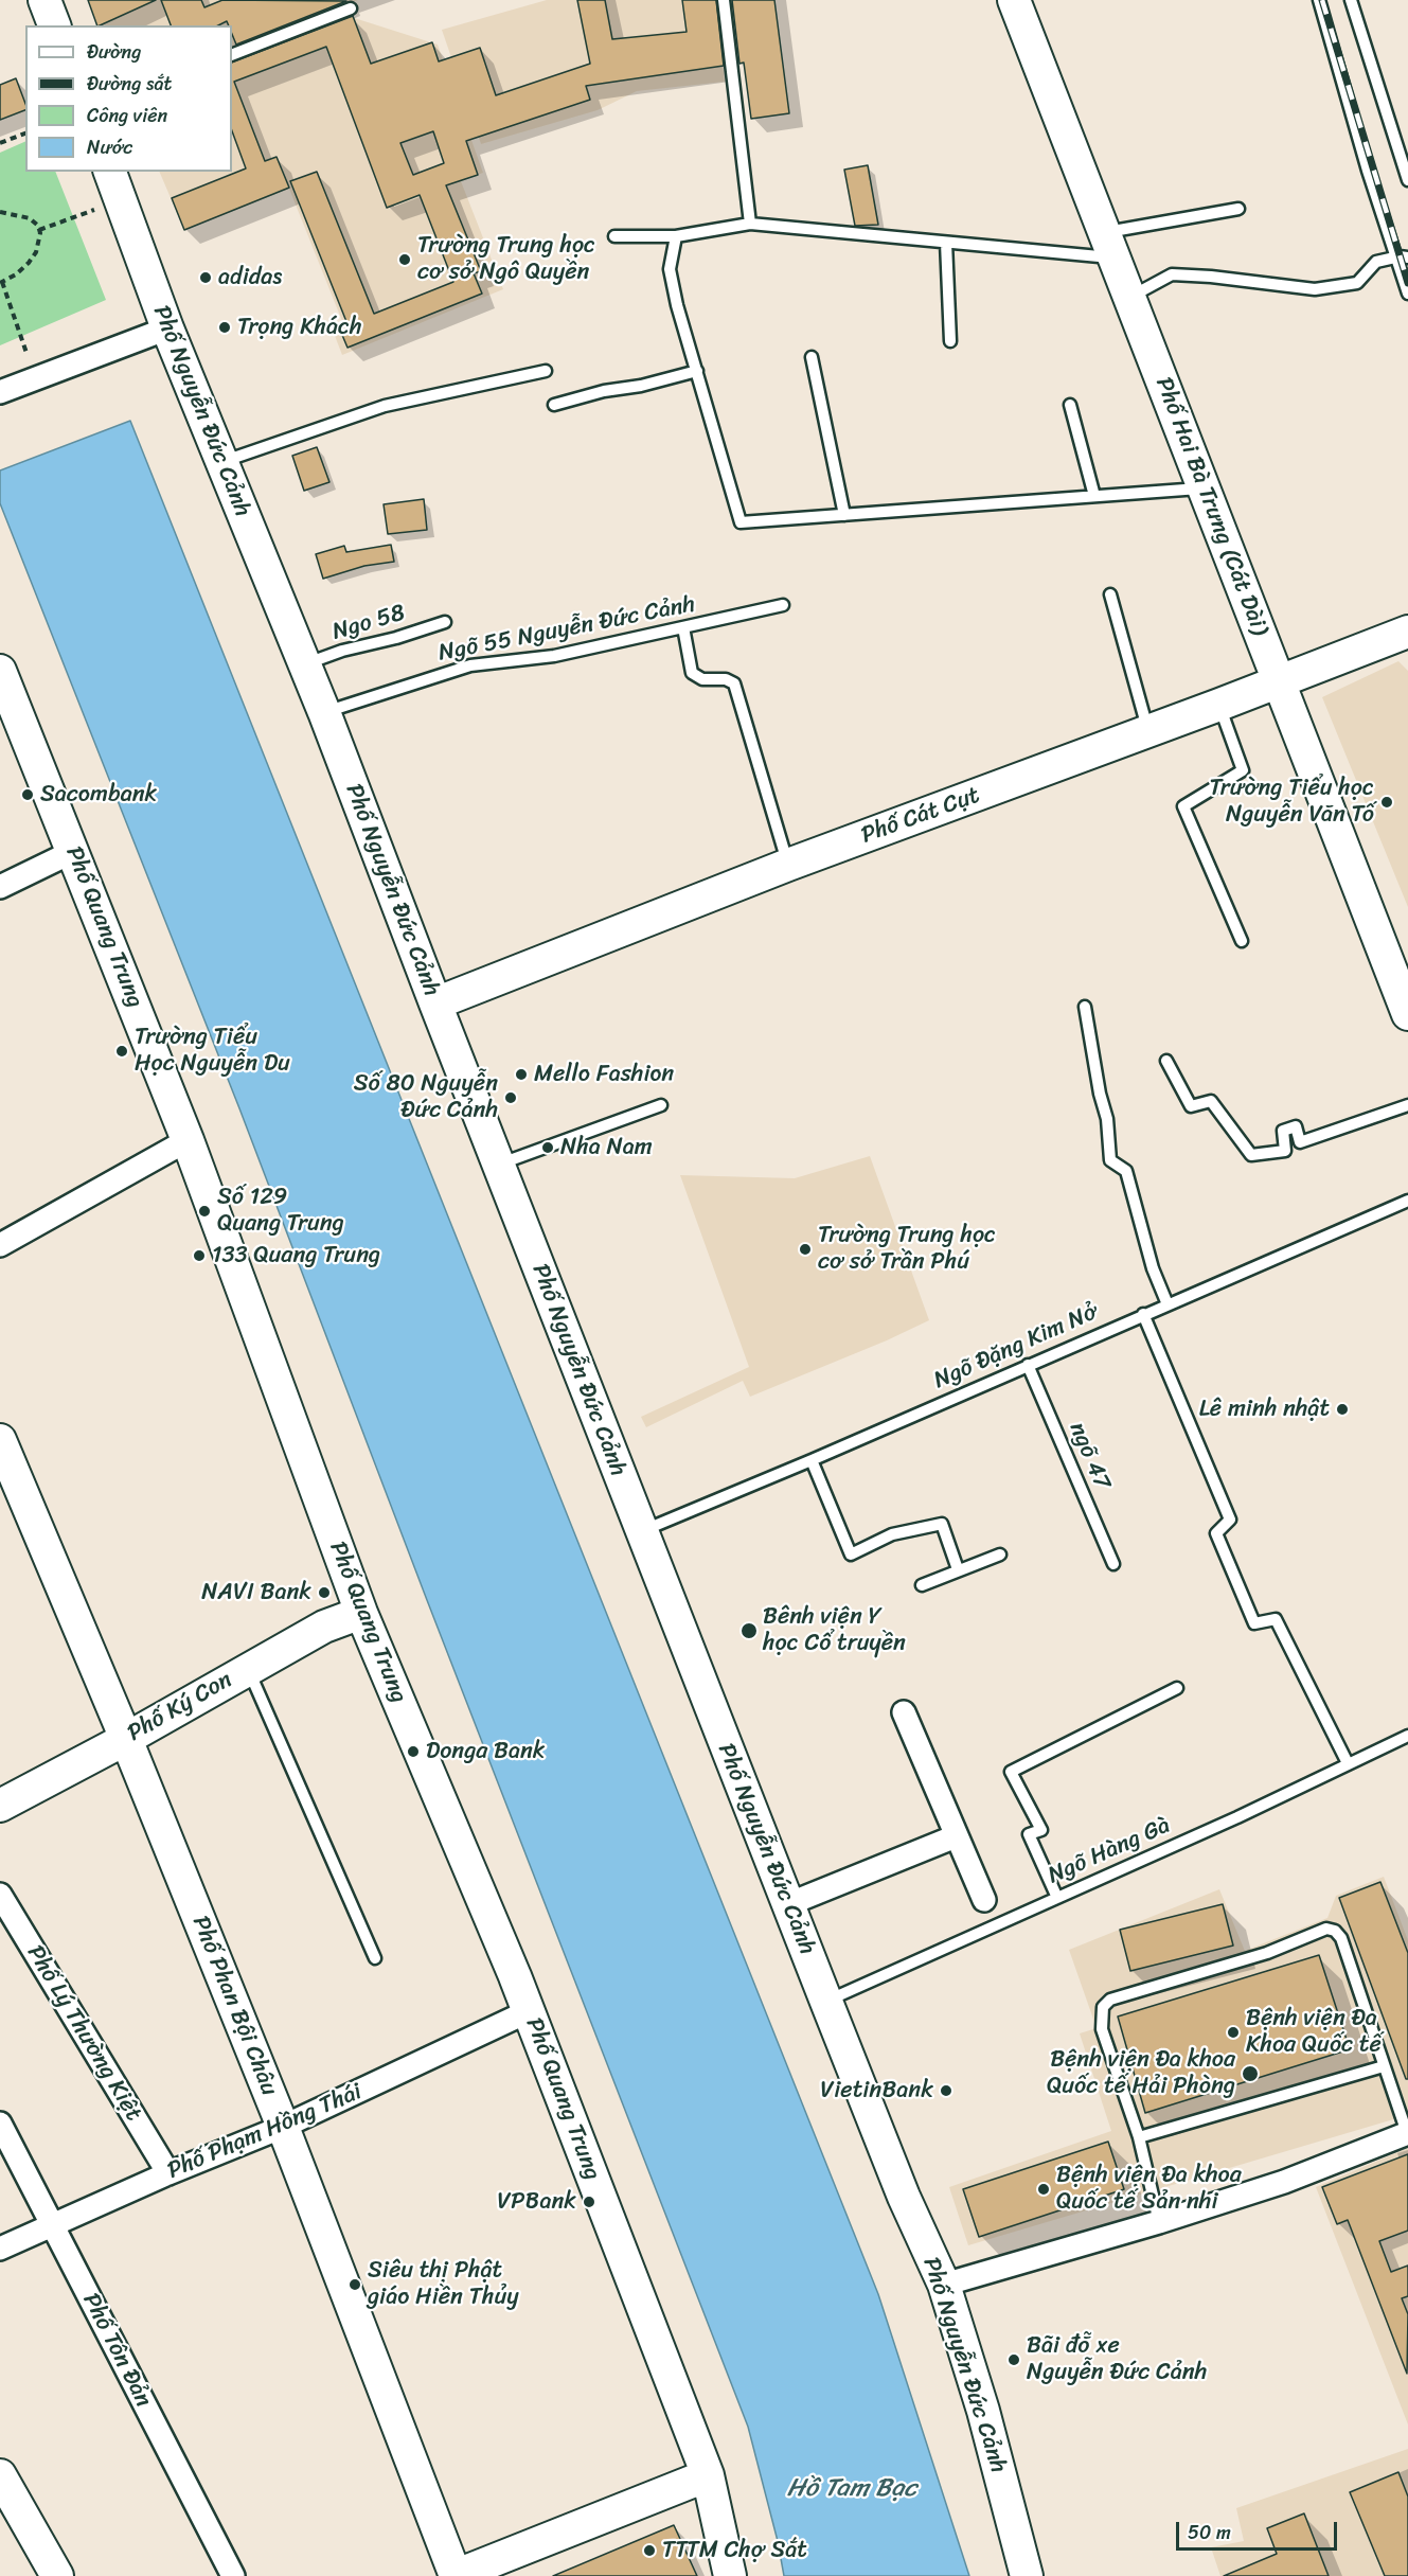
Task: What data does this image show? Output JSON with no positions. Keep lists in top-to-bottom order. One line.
{"streets":{"main road":["Phố Nguyễn Đức Cảnh","Phố Hai Bà Trưng (Cát Dài)","Phố Cát Cụt","Phố Quang Trung","Phố Ký Con","Phố Phan Bội Châu"],"street":["Phố Lý Thường Kiệt","Phố Phạm Hồng Thái","Phố Tôn Đản"],"lane":["Ngo 58","Ngõ 55 Nguyễn Đức Cảnh","Ngõ Đặng Kim Nở","ngõ 47","Ngõ Hàng Gà"]},"crossings":[["Phố Nguyễn Đức Cảnh","Ngo 58"],["Phố Nguyễn Đức Cảnh","Ngõ 55 Nguyễn Đức Cảnh"],["Phố Nguyễn Đức Cảnh","Phố Cát Cụt"],["Phố Nguyễn Đức Cảnh","Ngõ Đặng Kim Nở"],["Phố Nguyễn Đức Cảnh","Ngõ Hàng Gà"],["Phố Hai Bà Trưng (Cát Dài)","Phố Cát Cụt"],["Phố Quang Trung","Phố Ký Con"],["Phố Quang Trung","Phố Phạm Hồng Thái"],["Ngõ Đặng Kim Nở","ngõ 47"],["Phố Ký Con","Phố Phan Bội Châu"],["Phố Phan Bội Châu","Phố Phạm Hồng Thái"],["Phố Lý Thường Kiệt","Phố Phạm Hồng Thái"],["Phố Phạm Hồng Thái","Phố Tôn Đản"]],"water":["Hồ Tam Bạc"],"places":["Trường Trung học cơ sở Ngô Quyền","adidas","Trọng Khách","Sacombank","Trường Tiểu học Nguyễn Văn Tố","Trường Tiểu Học Nguyễn Du","Mello Fashion","Số 80 Nguyễn Đức Cảnh","Nha Nam","Số 129 Quang Trung","Trường Trung học cơ sở Trần Phú","133 Quang Trung","Lê minh nhật","NAVI Bank","Bênh viện Y học Cổ truyền","Donga Bank","Bệnh viện Đa Khoa Quốc tế","Bệnh viện Đa khoa Quốc tế Hải Phòng","VietinBank","Bệnh viện Đa khoa Quốc tế Sản nhi","VPBank","Siêu thị Phật giáo Hiền Thủy","Bãi đỗ xe Nguyễn Đức Cảnh","TTTM Chợ Sắt"],"legend":["Đường","Đường sắt","Công viên","Nước"],"scale_bar":"50 m"}
